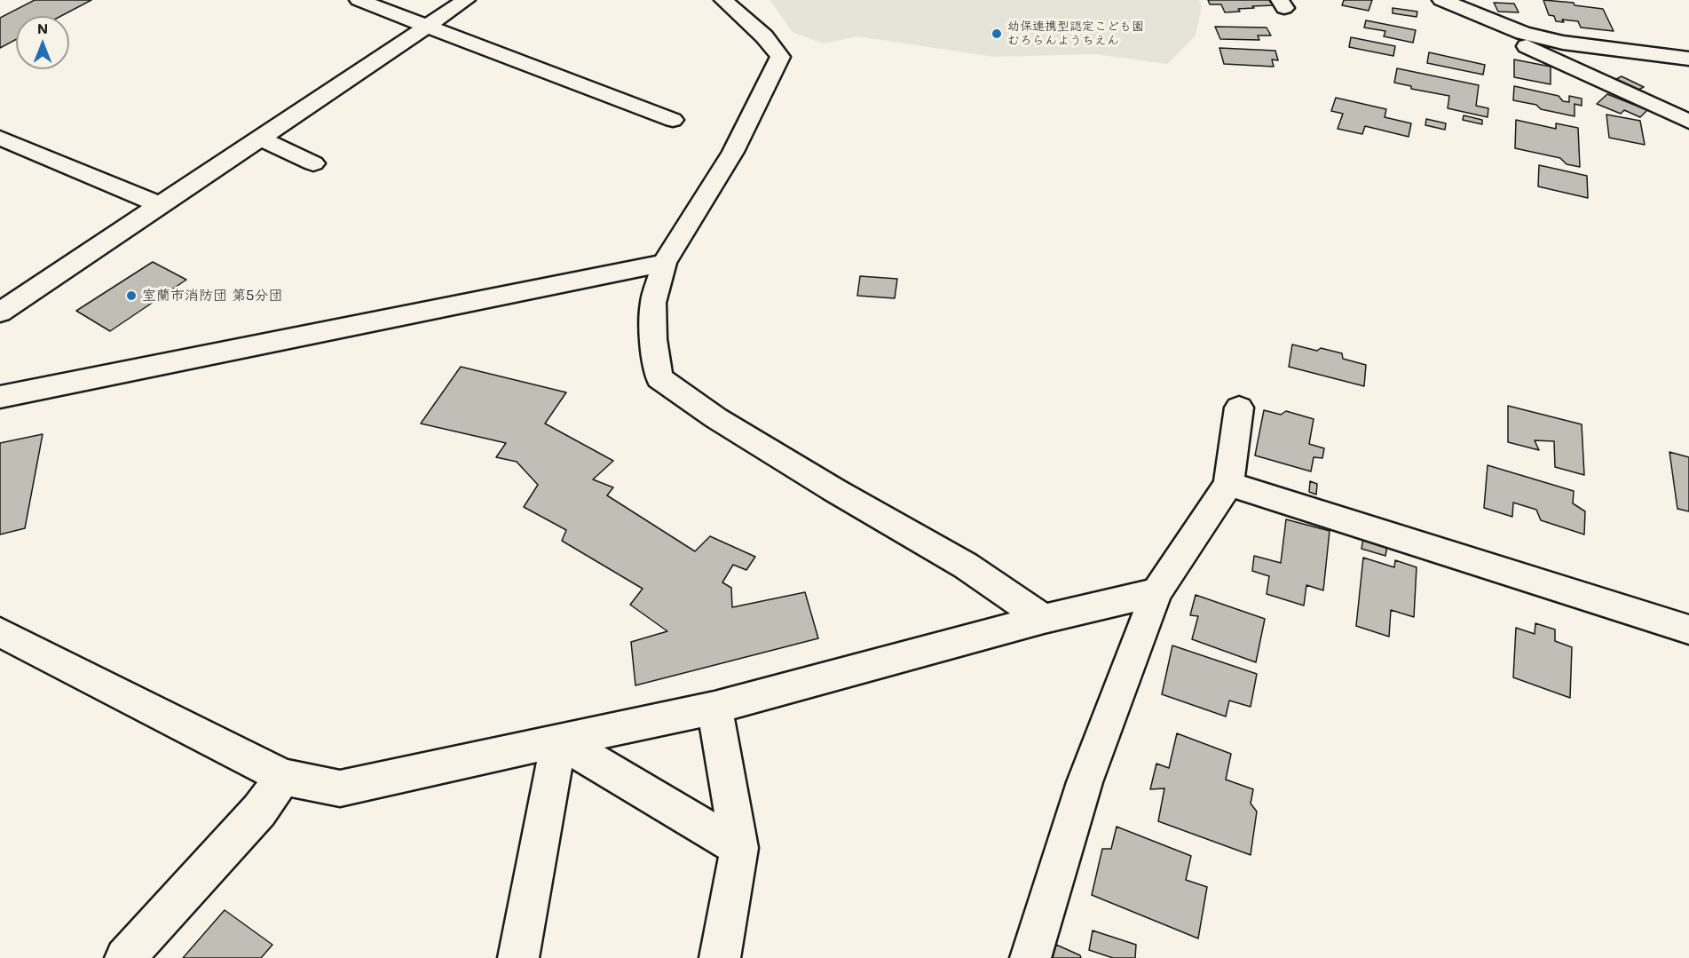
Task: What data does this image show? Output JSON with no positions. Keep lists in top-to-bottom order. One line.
{"places":["幼保連携型認定こども園 むろらんようちえん","室蘭市消防団 第5分団"],"north":"top"}
